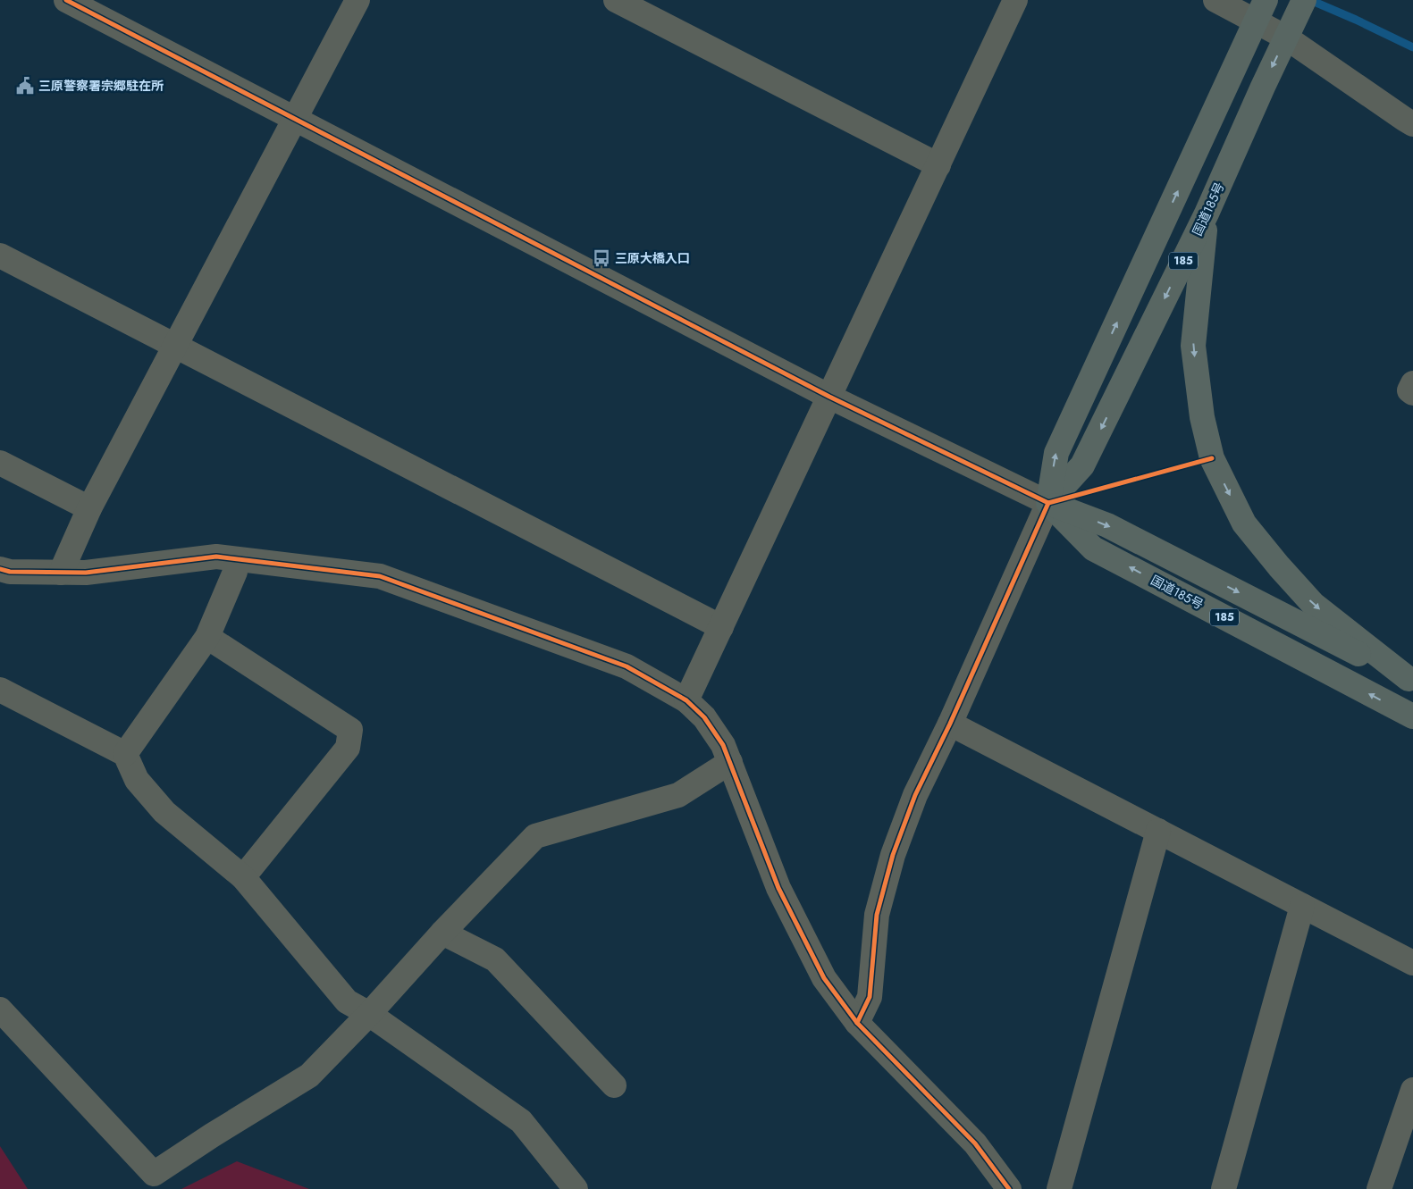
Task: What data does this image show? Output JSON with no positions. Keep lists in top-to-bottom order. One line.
{"streets":{"highway":["国道185号","185"]},"crossings":[["国道185号","185"]],"places":{"public building":["三原警察署宗郷駐在所"],"bus stop":["三原大橋入口"]}}
